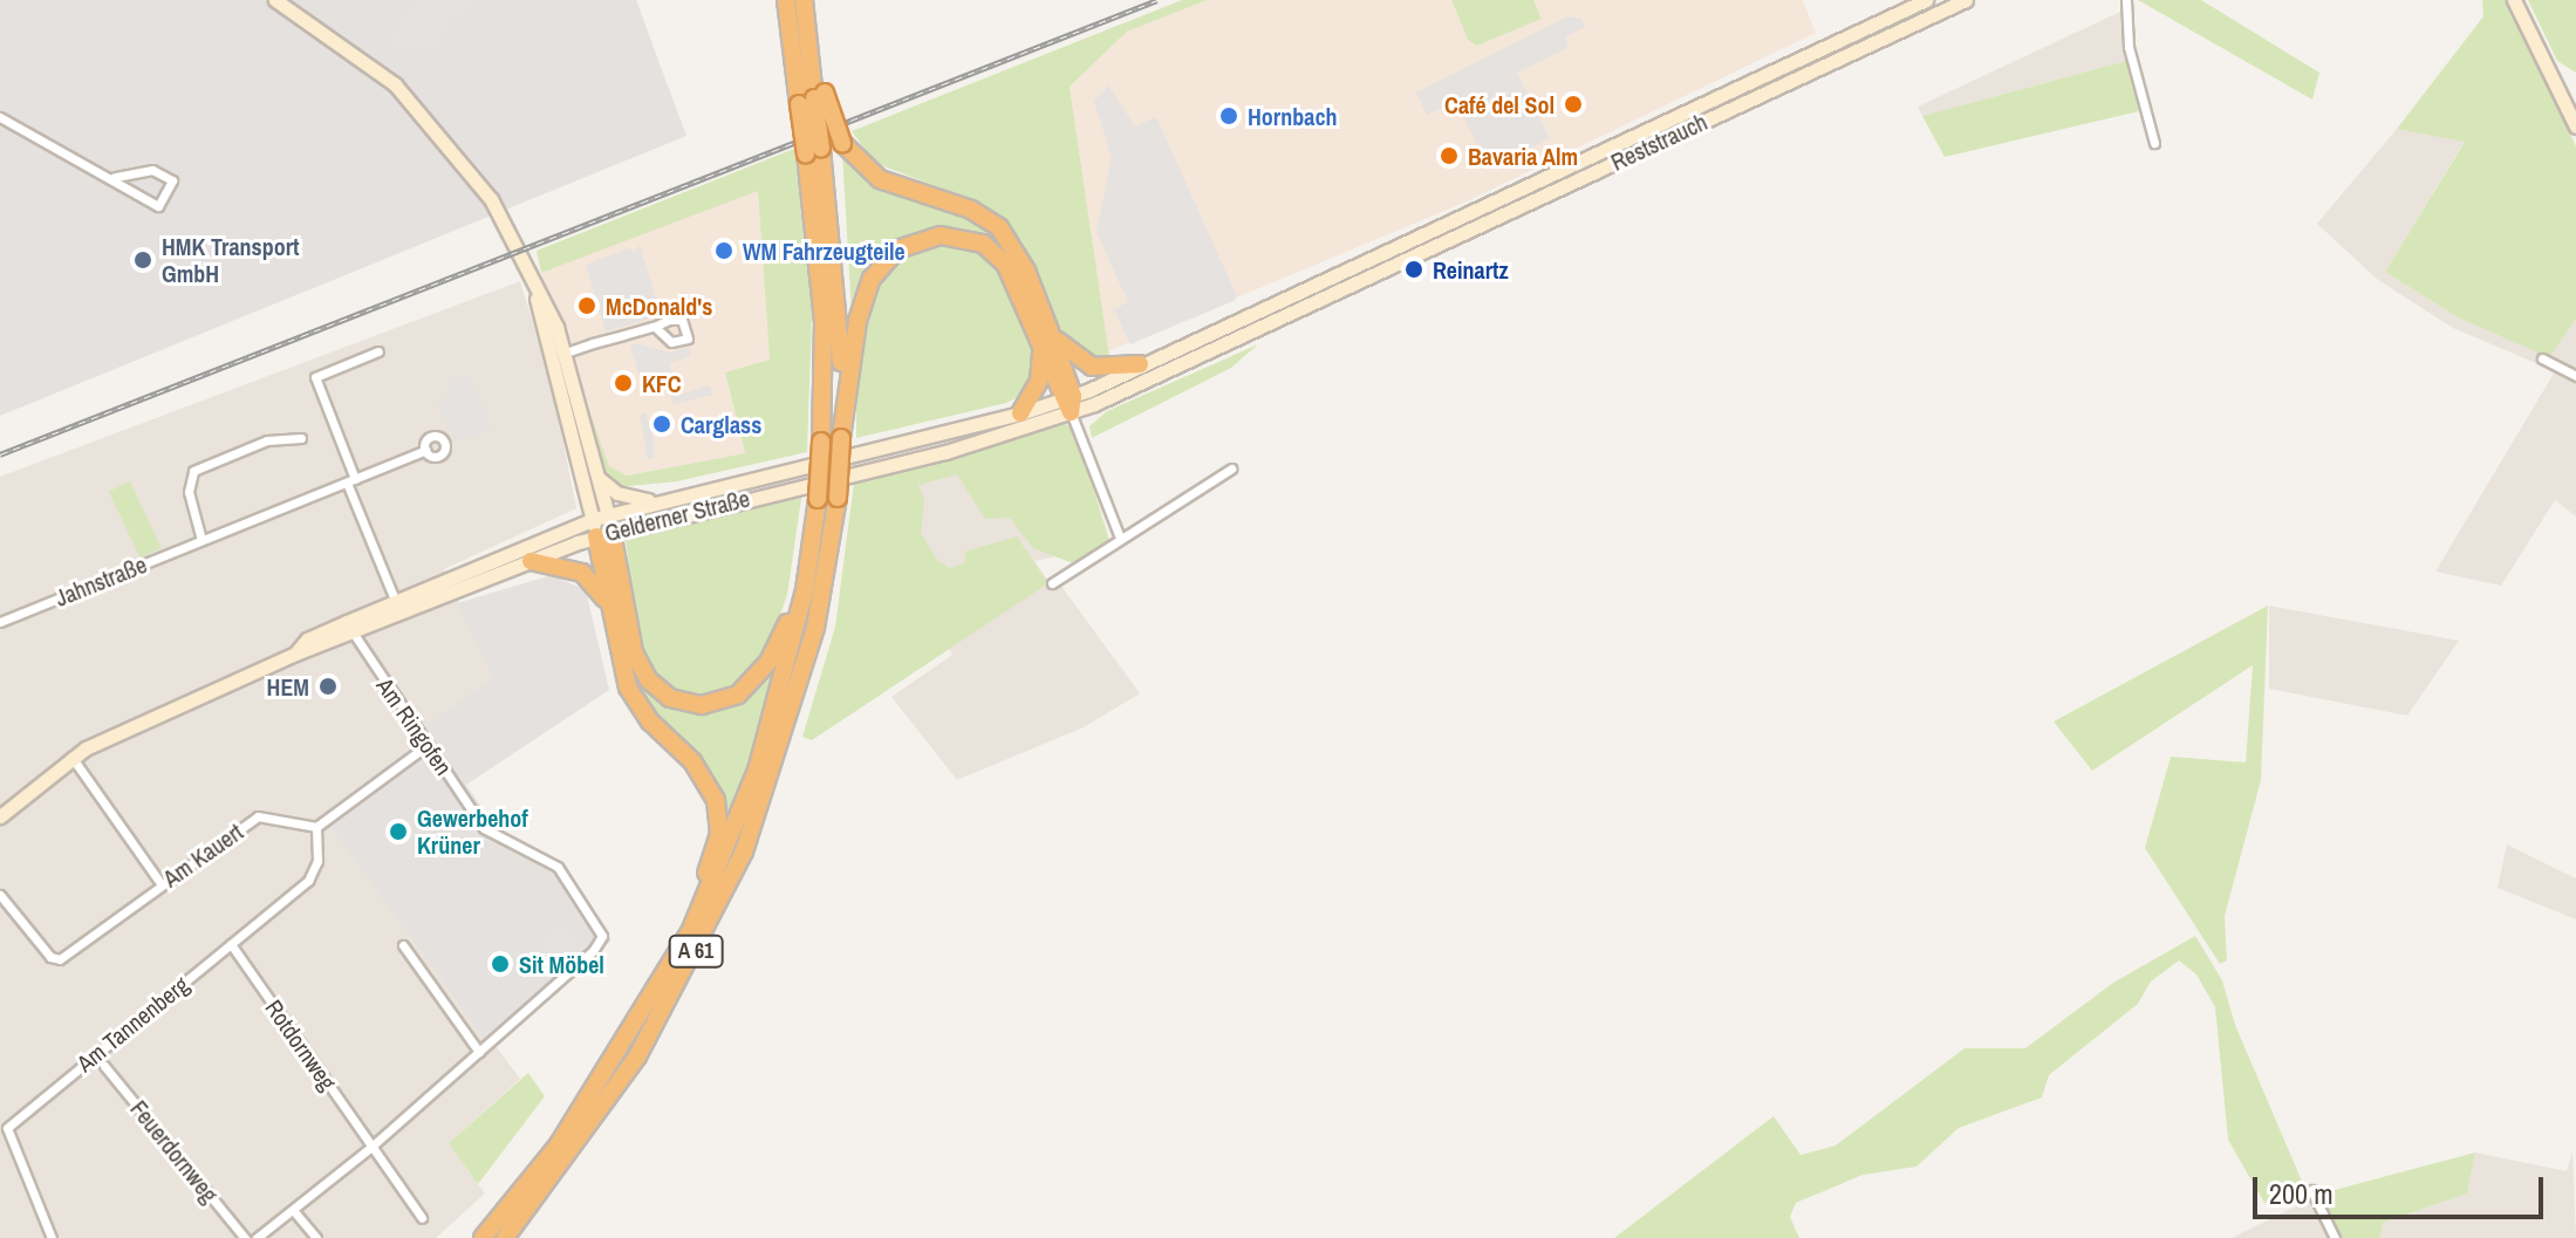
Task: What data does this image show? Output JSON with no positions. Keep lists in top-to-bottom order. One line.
{"streets":{"highway":["A 61"],"main road":["Reststrauch","Gelderner Straße"],"street":["Jahnstraße","Am Ringofen","Am Kauert","Am Tannenberg","Rotdornweg","Feuerdornweg"]},"crossings":[["Reststrauch","Gelderner Straße"],["Gelderner Straße","Am Ringofen"],["Am Kauert","Am Tannenberg"],["Am Tannenberg","Rotdornweg"]],"places":["Café del Sol","Hornbach","Bavaria Alm","WM Fahrzeugteile","HMK Transport GmbH","Reinartz","McDonald's","KFC","Carglass","HEM","Gewerbehof Krüner","Sit Möbel"],"scale_bar":"200 m"}
